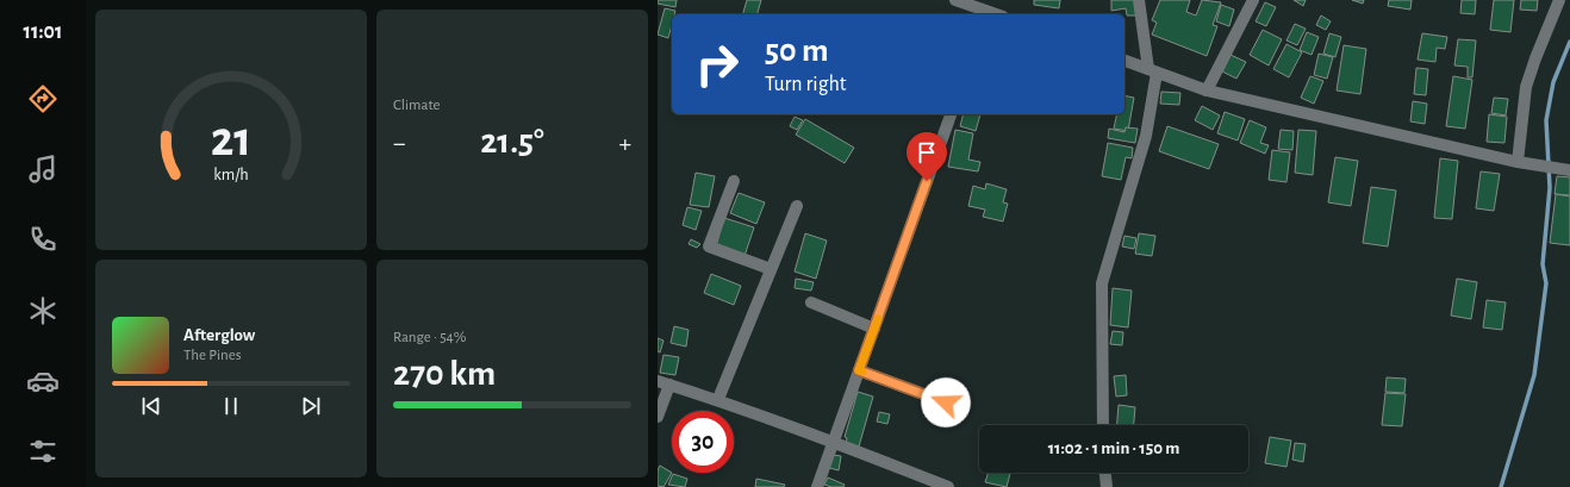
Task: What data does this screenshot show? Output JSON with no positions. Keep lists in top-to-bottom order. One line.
{"page":{"tabs":"11:01","tile":["Climate",["Range · 54%","270 km"]],"turn":["50 m","Turn right"],"heat":["−","21.5°","+"],"song":["Afterglow","The Pines"],"limit":"30","trip":"11:02 · 1 min · 150 m","gauge":["21","km/h"]}}
